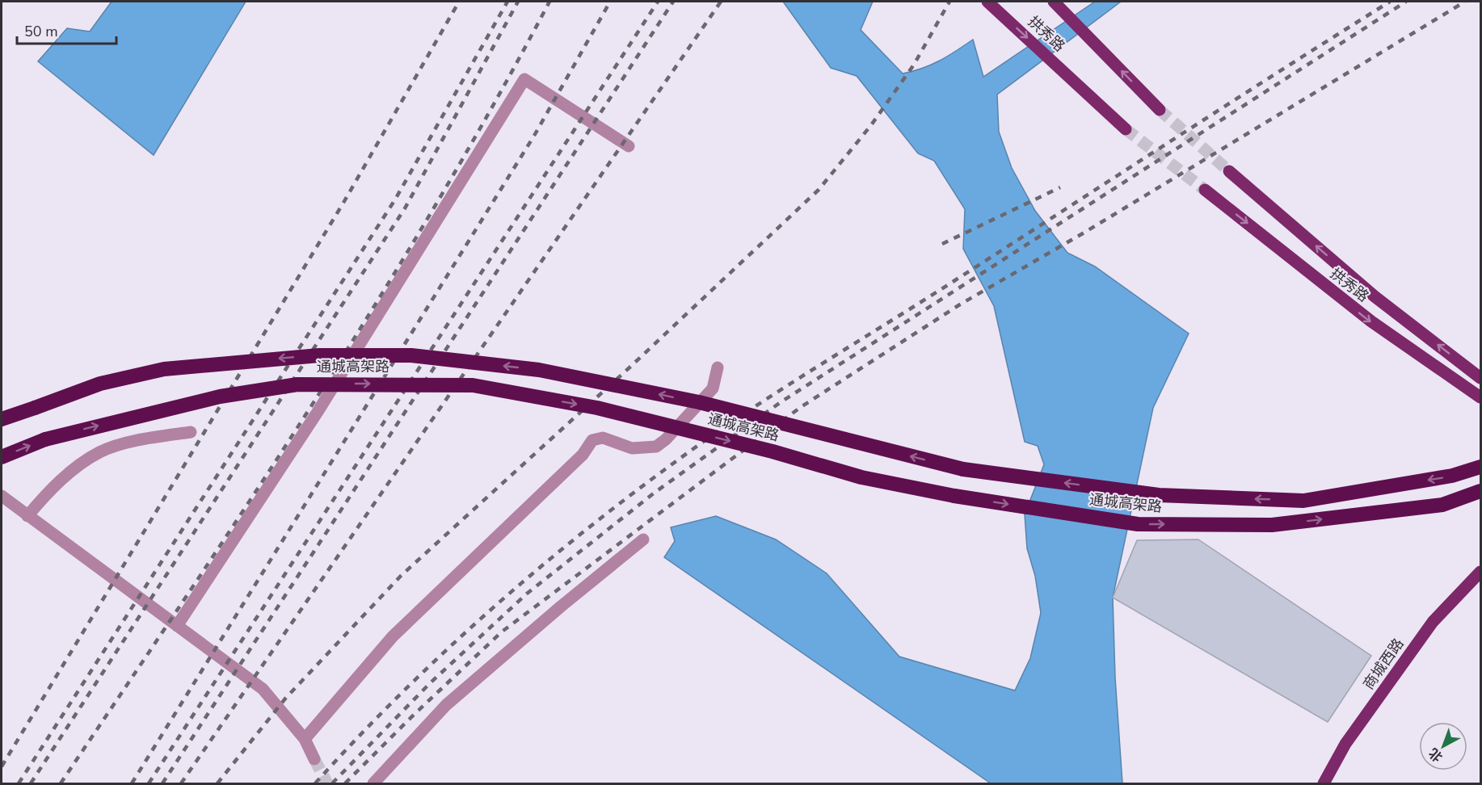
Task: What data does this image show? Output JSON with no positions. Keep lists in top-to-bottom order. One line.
{"streets":{"highway":["通城高架路"],"main road":["拱秀路","商城西路"]},"scale_bar":"50 m","north":"bottom left"}
